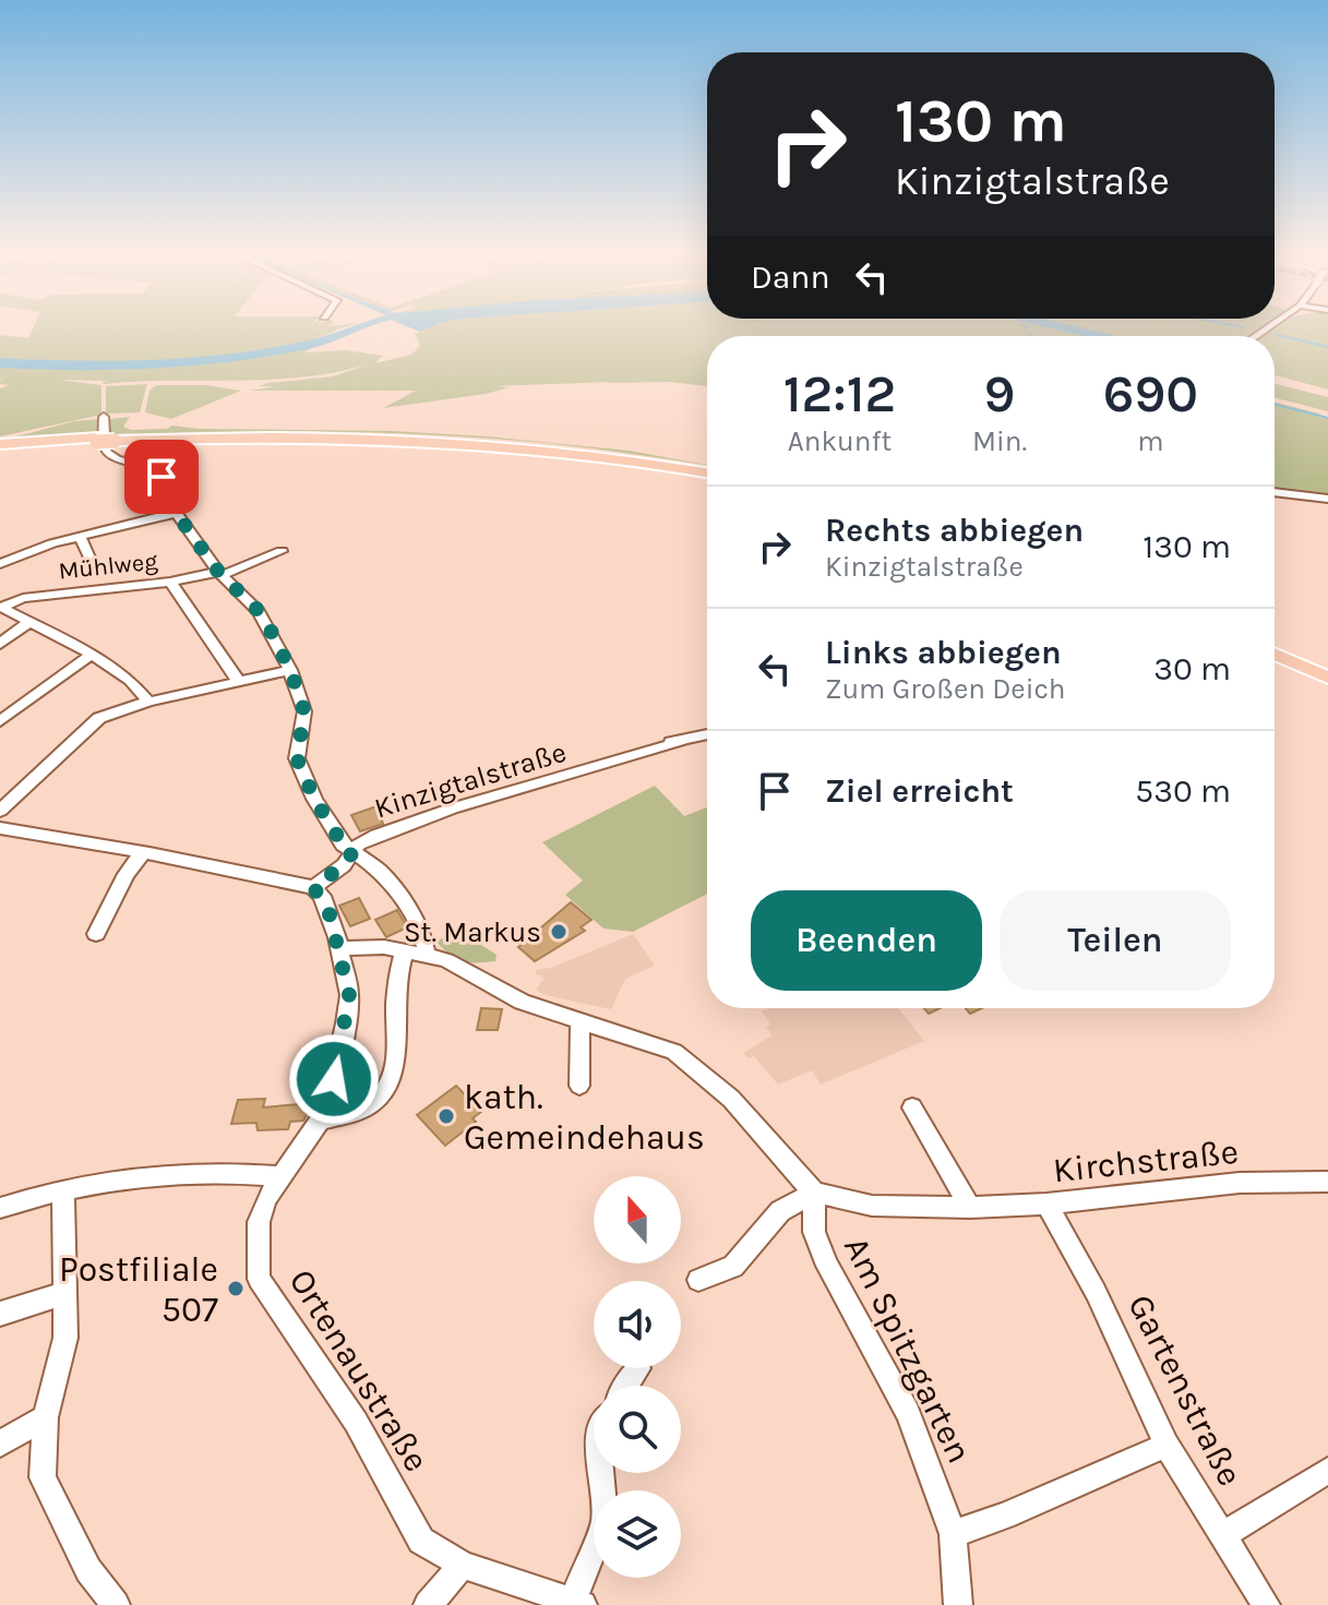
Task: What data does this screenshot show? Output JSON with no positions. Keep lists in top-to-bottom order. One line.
{"streets":{"street":["Mühlweg","Kinzigtalstraße","Kirchstraße","Am Spitzgarten","Ortenaustraße","Gartenstraße"]},"crossings":[["Kinzigtalstraße","Ortenaustraße"],["Kirchstraße","Am Spitzgarten"],["Kirchstraße","Gartenstraße"]],"places":["St. Markus","kath. Gemeindehaus","Postfiliale 507"],"north":"top","page":{"turn":["130 m","Kinzigtalstraße"],"then":"Dann","eta":["12:12","Ankunft","9","Min.","690","m"],"list":[{"name":"Rechts abbiegen","note":"Kinzigtalstraße","value":"130 m"},{"name":"Links abbiegen","note":"Zum Großen Deich","value":"30 m"},{"name":"Ziel erreicht","value":"530 m"}],"buttons":["Beenden","Teilen"]}}
